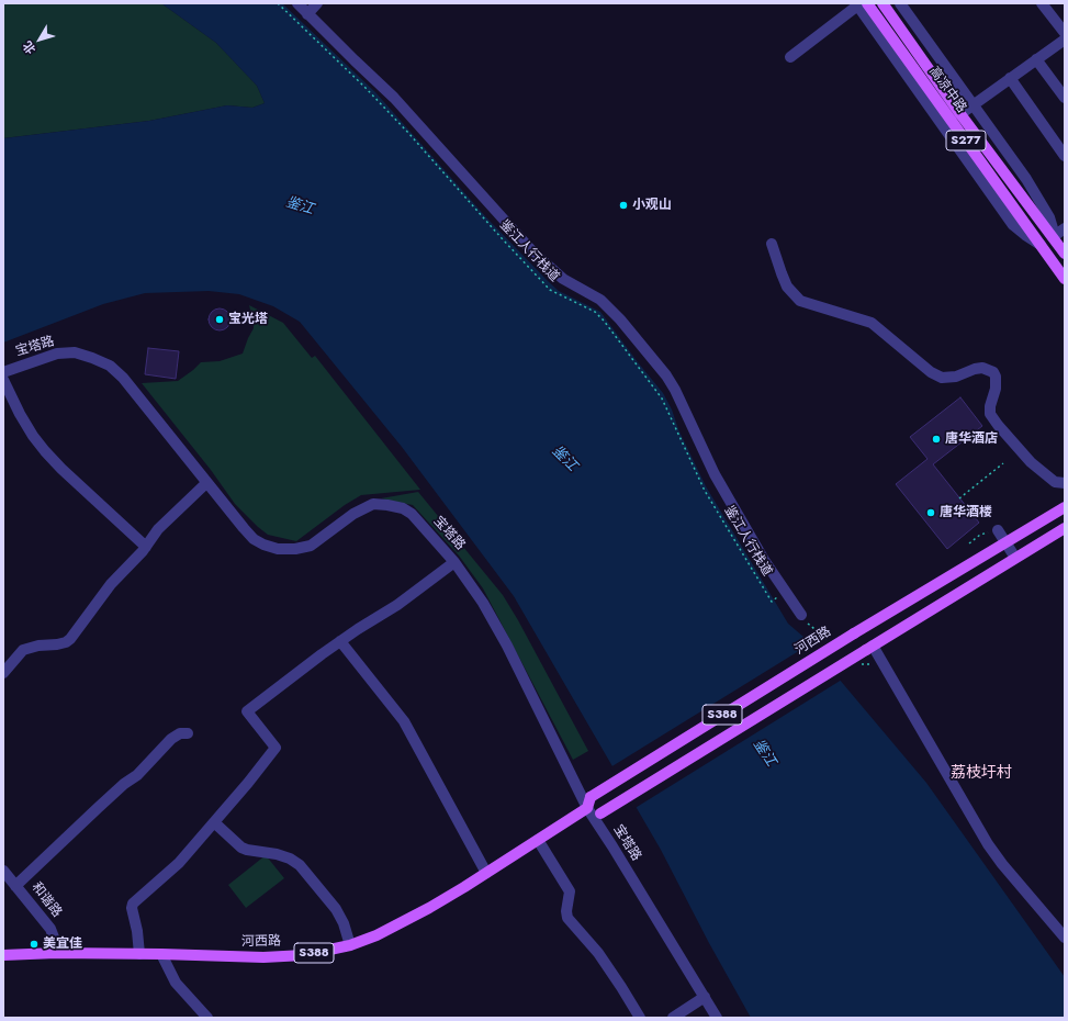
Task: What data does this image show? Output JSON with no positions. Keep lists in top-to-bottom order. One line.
{"streets":{"main road":["高凉中路","S277","河西路","S388"],"street":["宝塔路","和谐路"],"path":["鉴江人行栈道"]},"crossings":[["宝塔路","河西路"],["宝塔路","S388"],["河西路","S388"],["河西路","和谐路"]],"districts":["荔枝圩村"],"water":["鉴江"],"places":["小观山","宝光塔","唐华酒店","唐华酒楼","美宜佳"],"north":"bottom left"}
